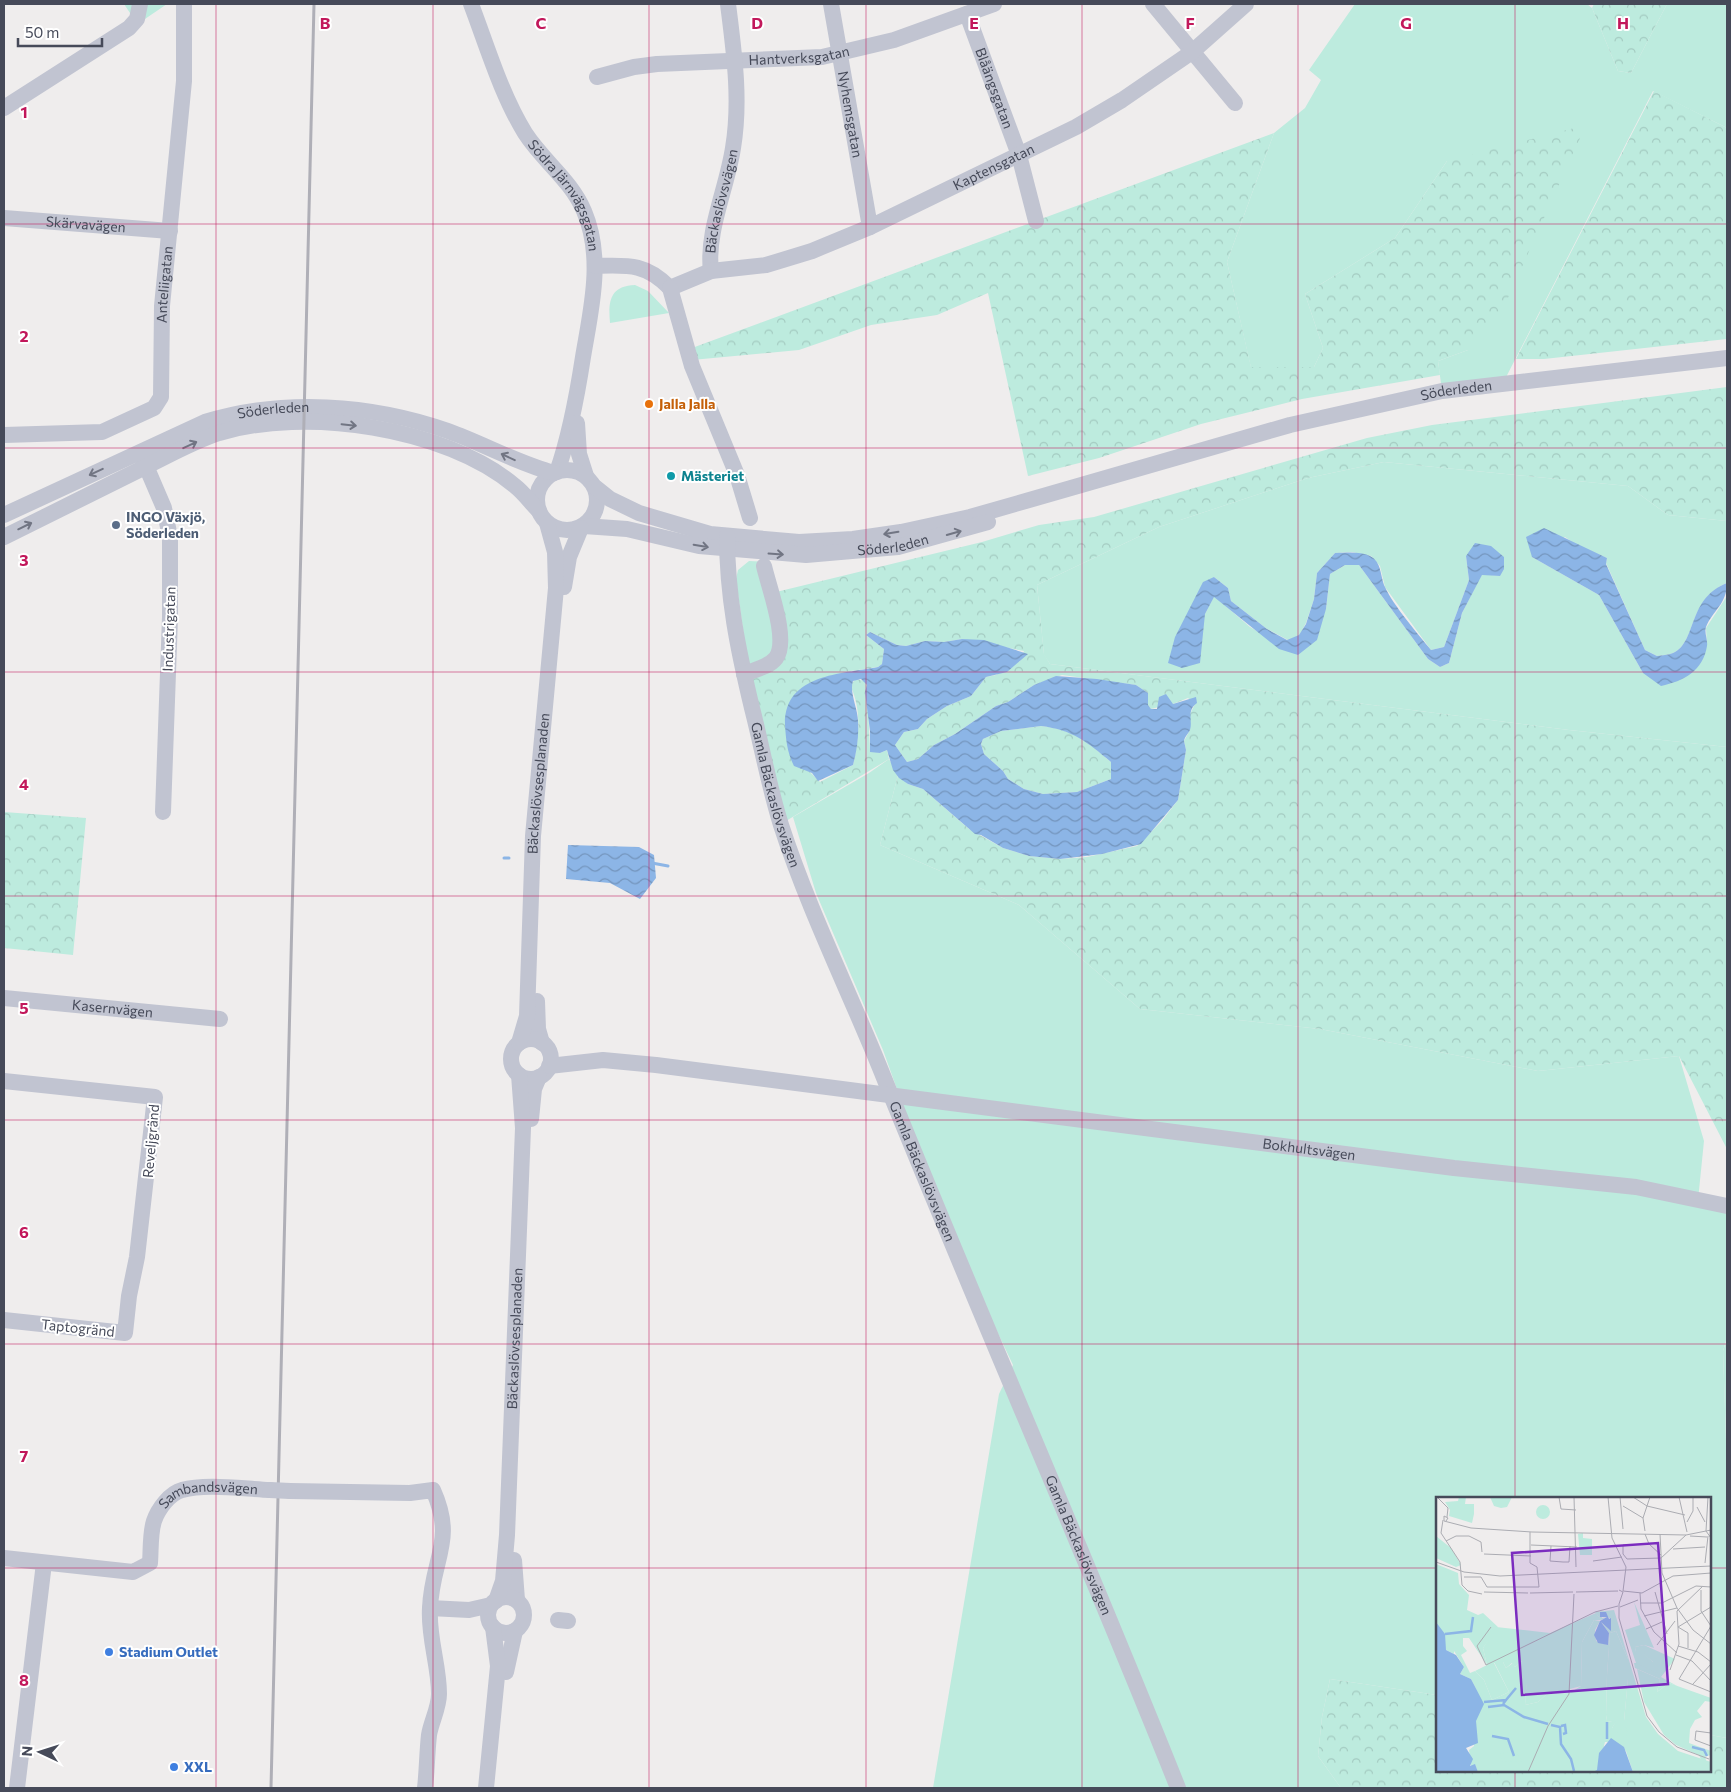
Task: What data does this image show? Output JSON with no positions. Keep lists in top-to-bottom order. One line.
{"streets":{"street":["Hantverksgatan","Blåängsgatan","Nyhemsgatan","Kaptensgatan","Södra Järnvägsgatan","Bäckaslövsvägen","Skärvavägen","Anteliigatan","Söderleden","Industrigatan","Bäckaslövsesplanaden","Gamla Bäckaslövsvägen","Kasernvägen","Reveljgränd","Bokhultsvägen","Taptogränd","Sambandsvägen"]},"crossings":[["Hantverksgatan","Blåängsgatan"],["Hantverksgatan","Nyhemsgatan"],["Hantverksgatan","Bäckaslövsvägen"],["Blåängsgatan","Kaptensgatan"],["Nyhemsgatan","Kaptensgatan"],["Kaptensgatan","Bäckaslövsvägen"],["Södra Järnvägsgatan","Söderleden"],["Södra Järnvägsgatan","Bäckaslövsesplanaden"],["Skärvavägen","Anteliigatan"],["Söderleden","Industrigatan"],["Söderleden","Bäckaslövsesplanaden"],["Söderleden","Gamla Bäckaslövsvägen"],["Bäckaslövsesplanaden","Bokhultsvägen"],["Gamla Bäckaslövsvägen","Bokhultsvägen"],["Reveljgränd","Taptogränd"]],"places":["Jalla Jalla","Mästeriet","INGO Växjö, Söderleden","Stadium Outlet","XXL"],"scale_bar":"50 m","north":"left","grid":{"columns":["B","C","D","E","F","G","H"],"rows":["1","2","3","4","5","6","7","8"]}}
